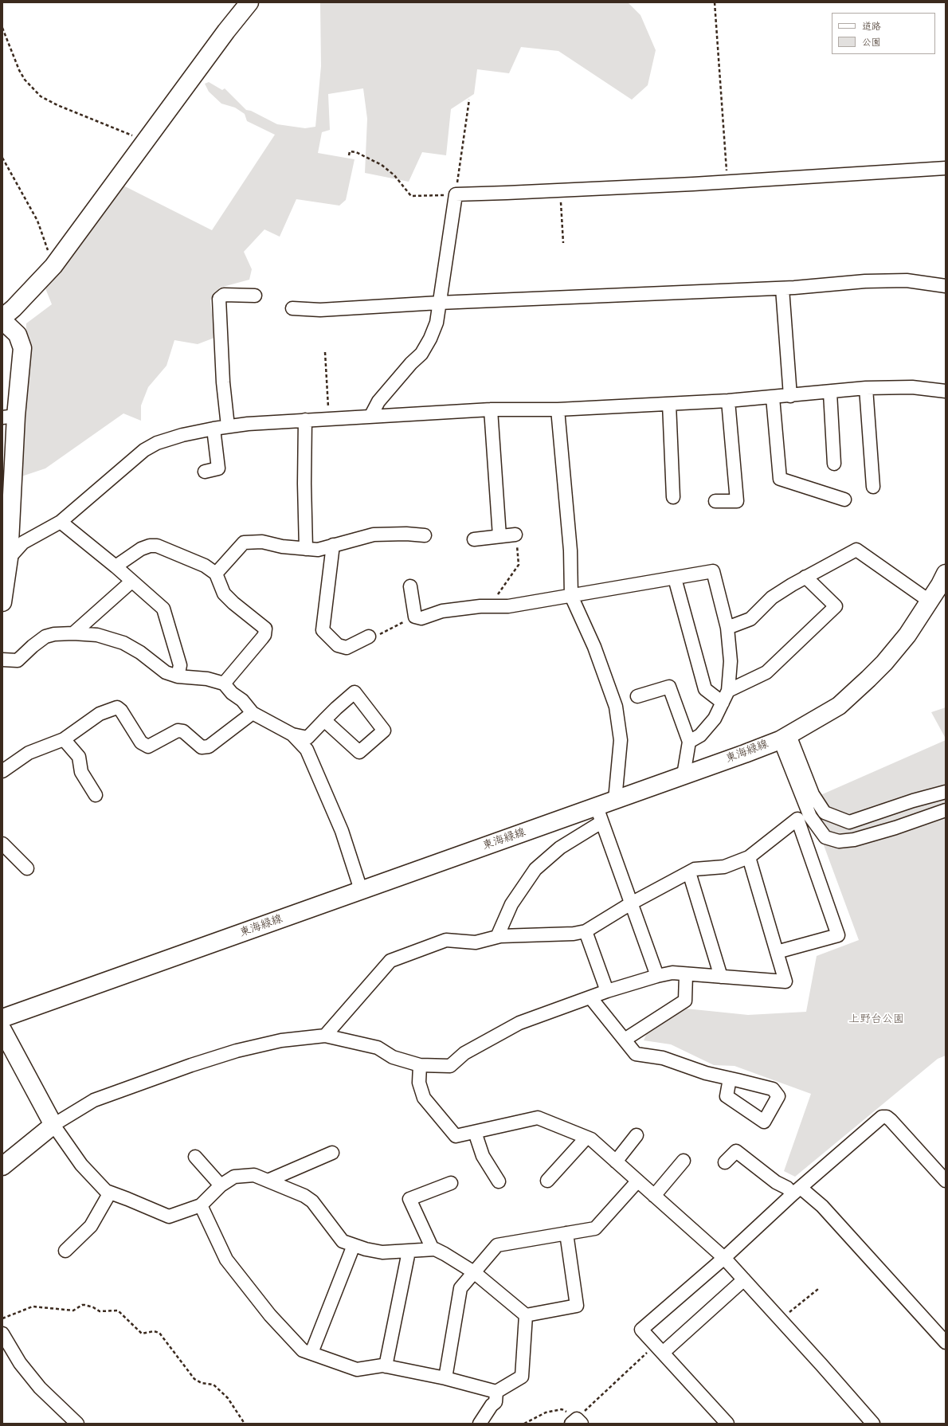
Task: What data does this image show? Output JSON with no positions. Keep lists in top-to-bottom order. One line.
{"streets":{"main road":["東海緑線"]},"parks":["上野台公園"],"legend":["道路","公園"]}
